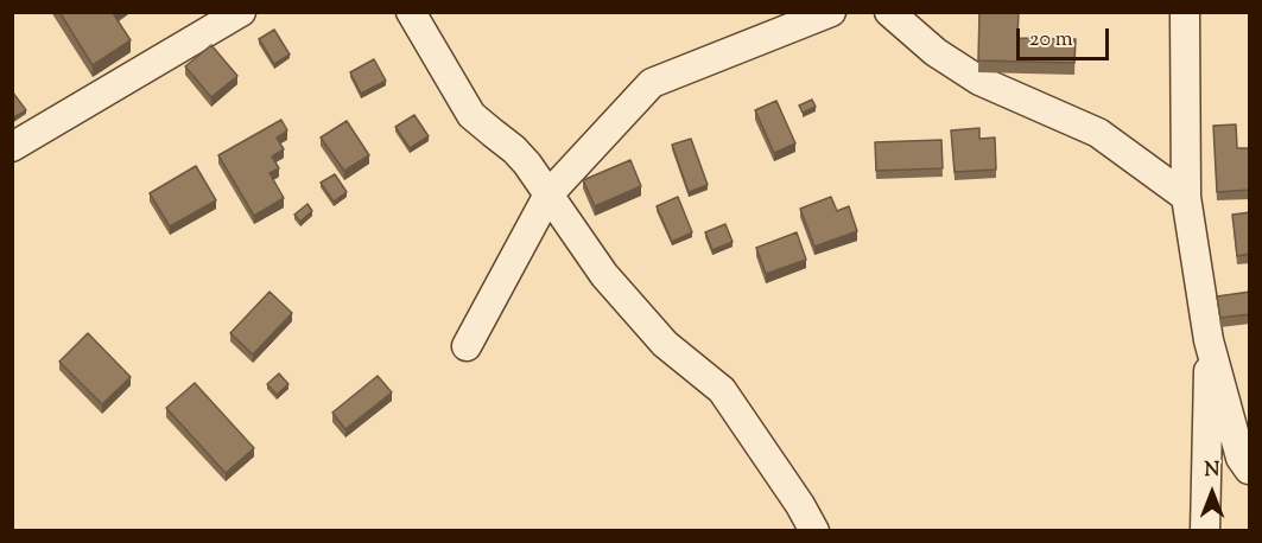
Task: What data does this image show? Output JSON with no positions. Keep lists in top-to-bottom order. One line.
{"scale_bar":"20 m","north":"top"}
